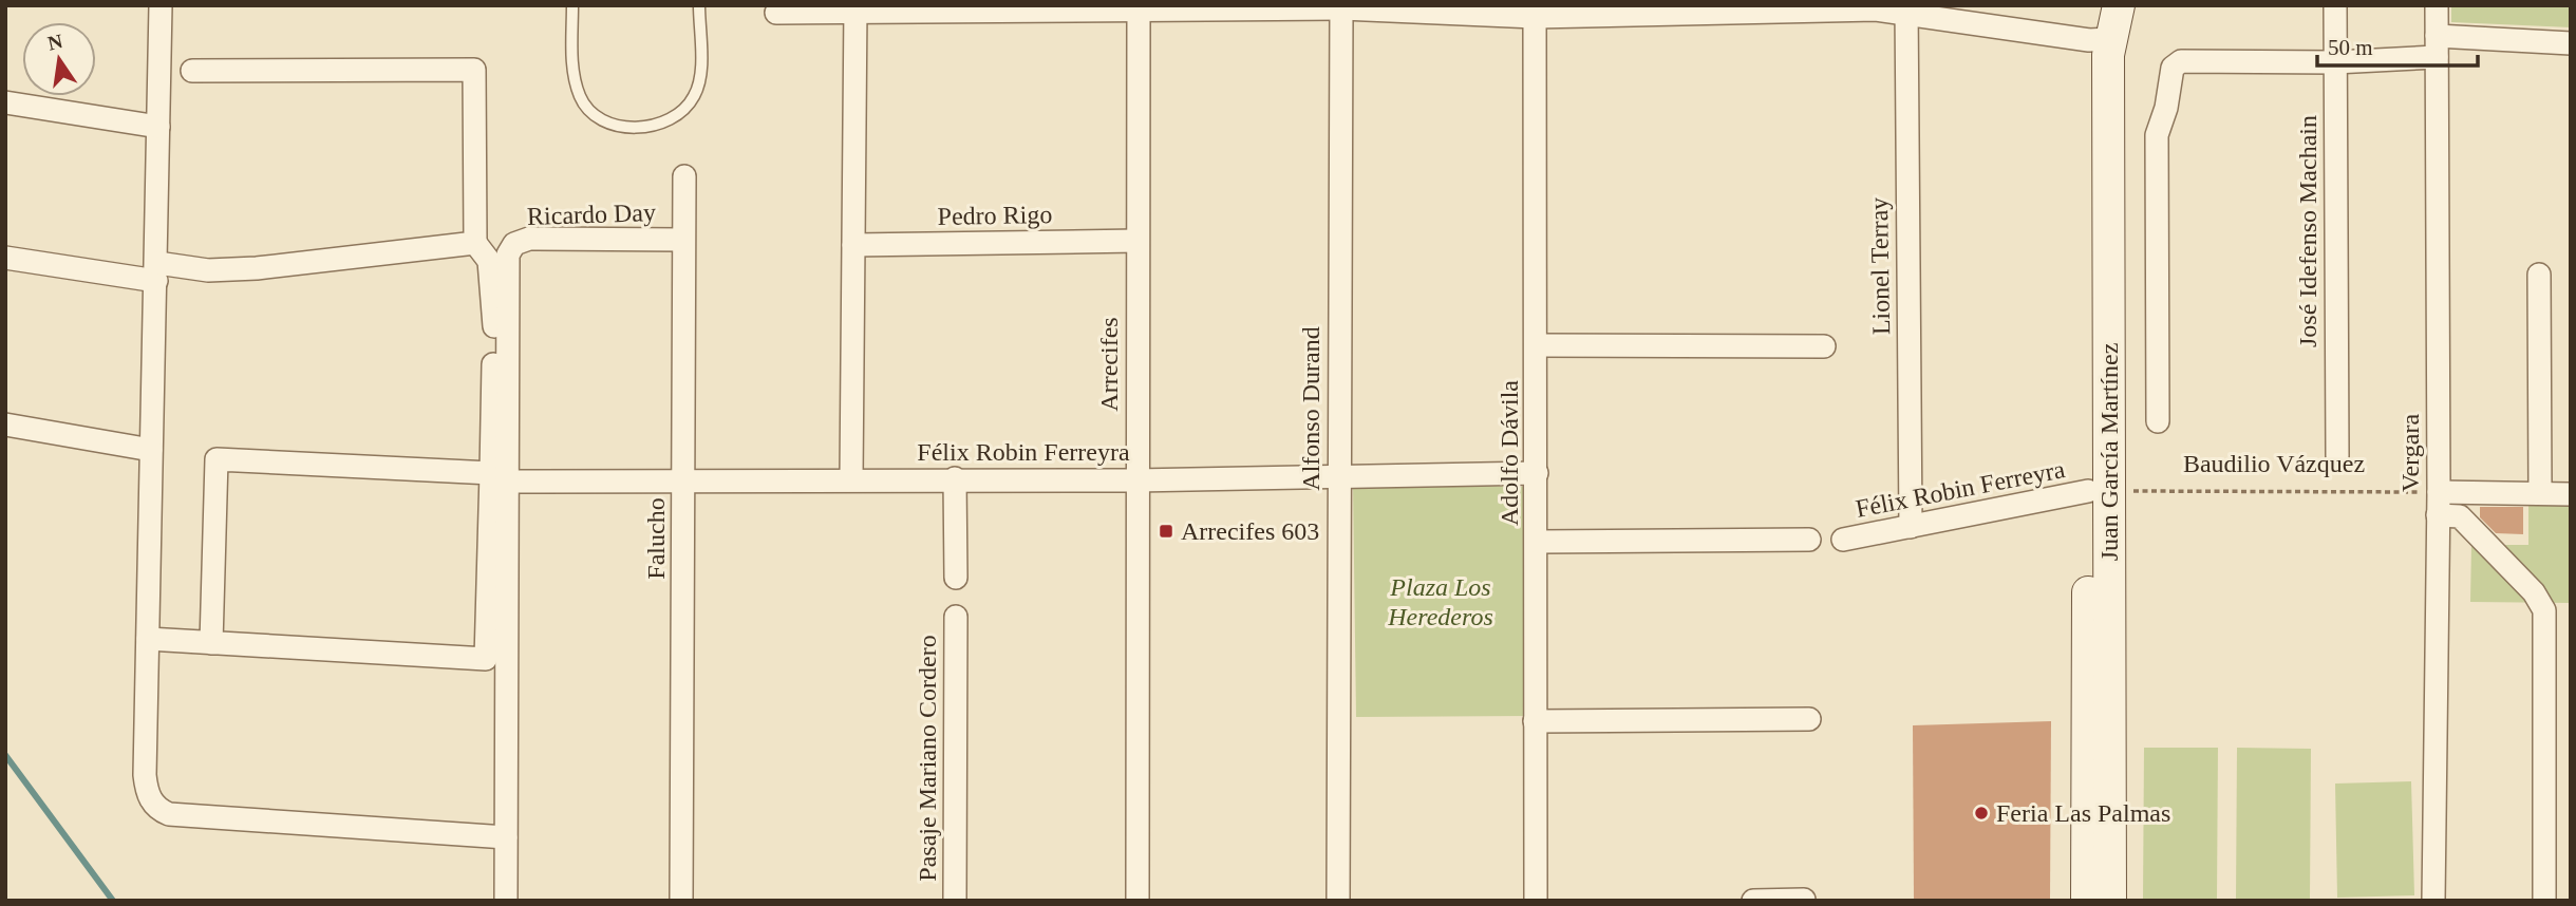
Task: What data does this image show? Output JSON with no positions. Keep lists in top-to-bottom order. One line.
{"streets":{"main road":["Juan García Martínez"],"street":["Ricardo Day","Pedro Rigo","José Idefenso Machain","Lionel Terray","Arrecifes","Alfonso Durand","Félix Robin Ferreyra","Adolfo Dávila","Vergara","Falucho","Pasaje Mariano Cordero"],"path":["Baudilio Vázquez"]},"crossings":[["Ricardo Day","Félix Robin Ferreyra"],["Ricardo Day","Falucho"],["Pedro Rigo","Arrecifes"],["Lionel Terray","Félix Robin Ferreyra"],["Arrecifes","Félix Robin Ferreyra"],["Alfonso Durand","Félix Robin Ferreyra"],["Félix Robin Ferreyra","Juan García Martínez"],["Félix Robin Ferreyra","Adolfo Dávila"],["Félix Robin Ferreyra","Baudilio Vázquez"],["Félix Robin Ferreyra","Falucho"],["Juan García Martínez","Baudilio Vázquez"],["Vergara","Baudilio Vázquez"]],"parks":["Plaza Los Herederos"],"places":{"transit":["Arrecifes 603"],"other":["Feria Las Palmas"]},"scale_bar":"50 m","north":"top"}
